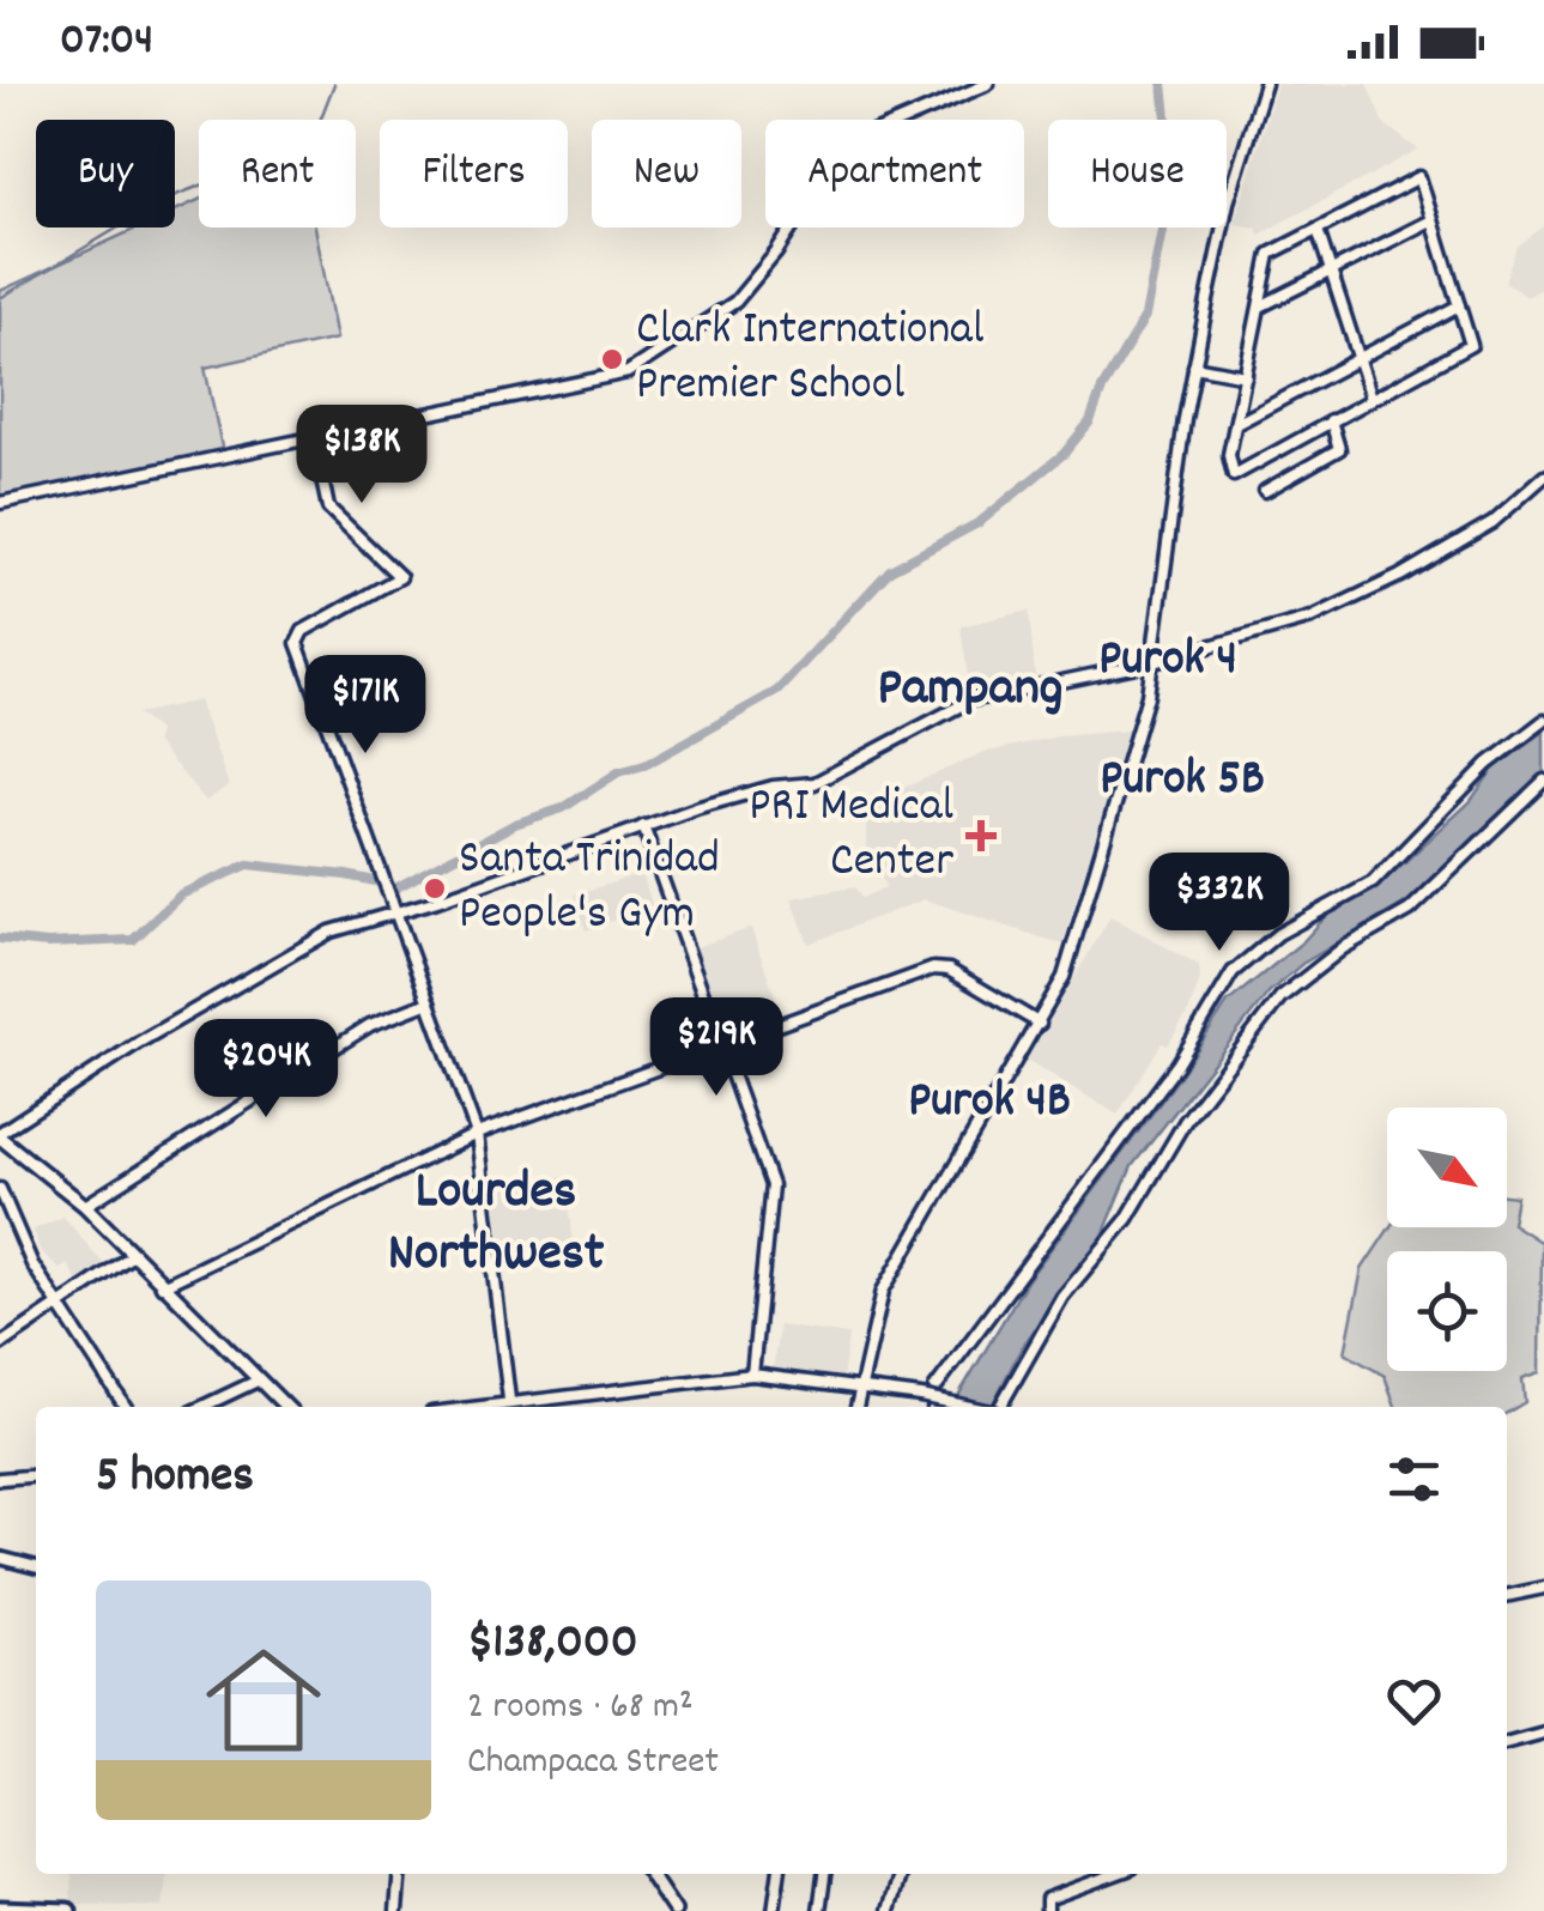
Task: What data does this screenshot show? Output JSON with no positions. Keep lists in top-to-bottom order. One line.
{"districts":["Purok 4","Pampang","Purok 5B","Purok 4B","Lourdes Northwest"],"places":{"other":["Clark International Premier School","Santa Trinidad People's Gym"],"health":["PRI Medical Center"]},"north":"bottom right","page":{"status":"07:04","chip":["Buy","Rent","Filters","New","Apartment","House"],"price":["$138K","$171K","$332K","$219K","$204K"],"heading":"5 homes","list":[{"name":"$138,000","note":"2 rooms · 68 m² · Champaca Street"}]}}
